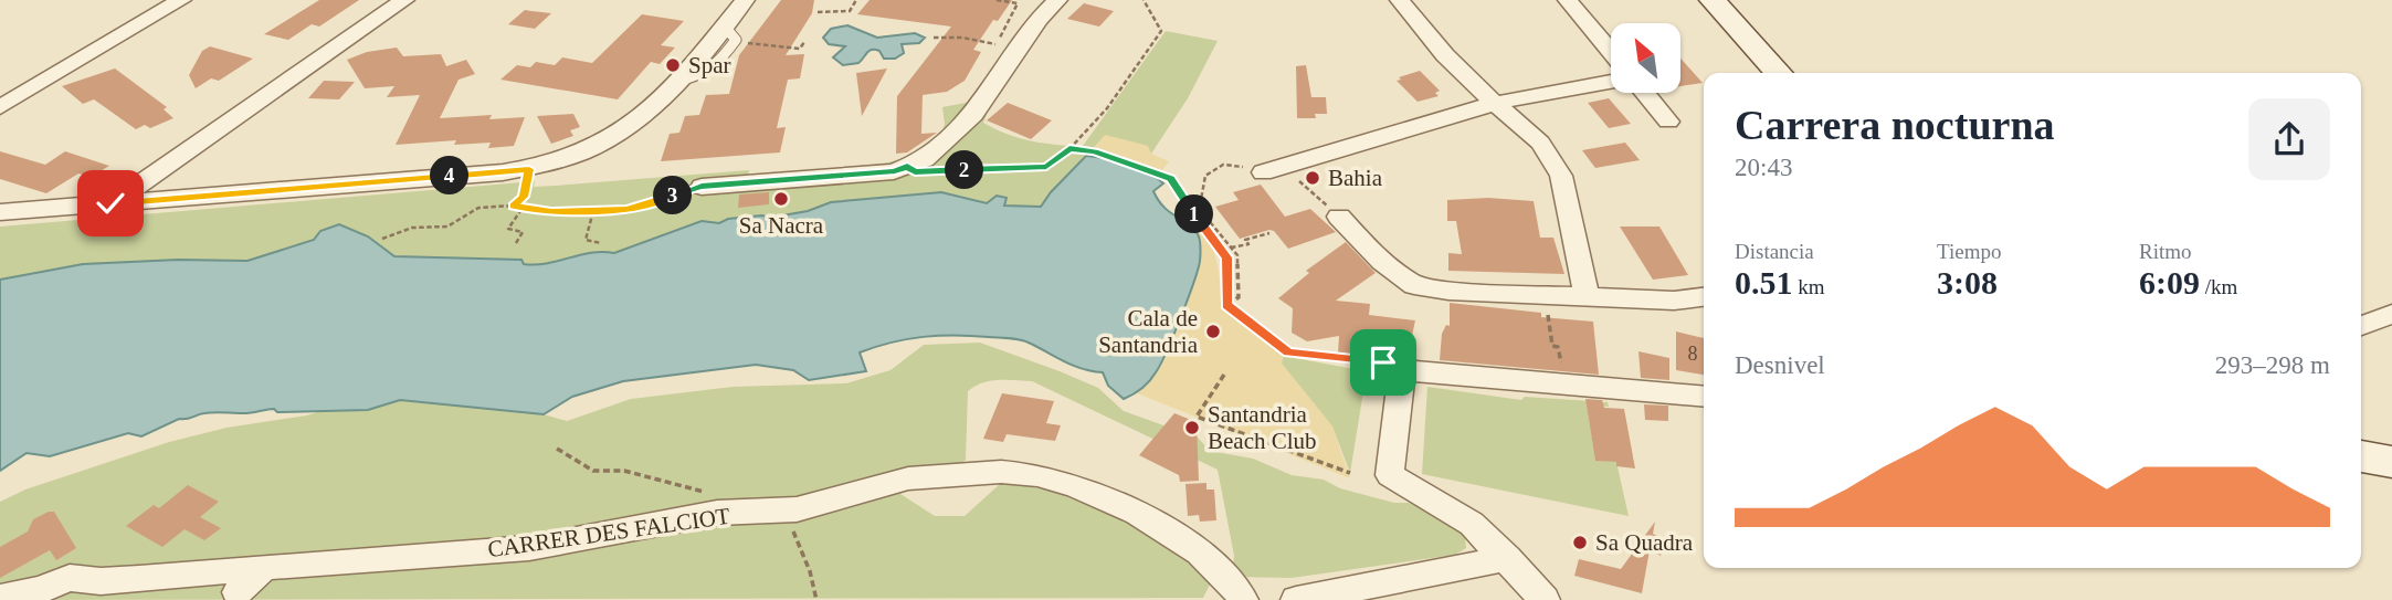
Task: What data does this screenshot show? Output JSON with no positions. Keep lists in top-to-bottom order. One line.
{"streets":{"street":["CARRER DES FALCIOT"]},"places":["Spar","Bahia","Sa Nacra","Cala de Santandria","Santandria Beach Club","Sa Quadra"],"house_numbers":["8"],"north":"top left","page":{"heading":["Carrera nocturna","20:43"],"pins":["2","4","3","1"],"stats":[["Distancia","0.51 km"],["Tiempo","3:08"],["Ritmo","6:09 /km"]],"chart":["Desnivel","293–298 m"]}}
